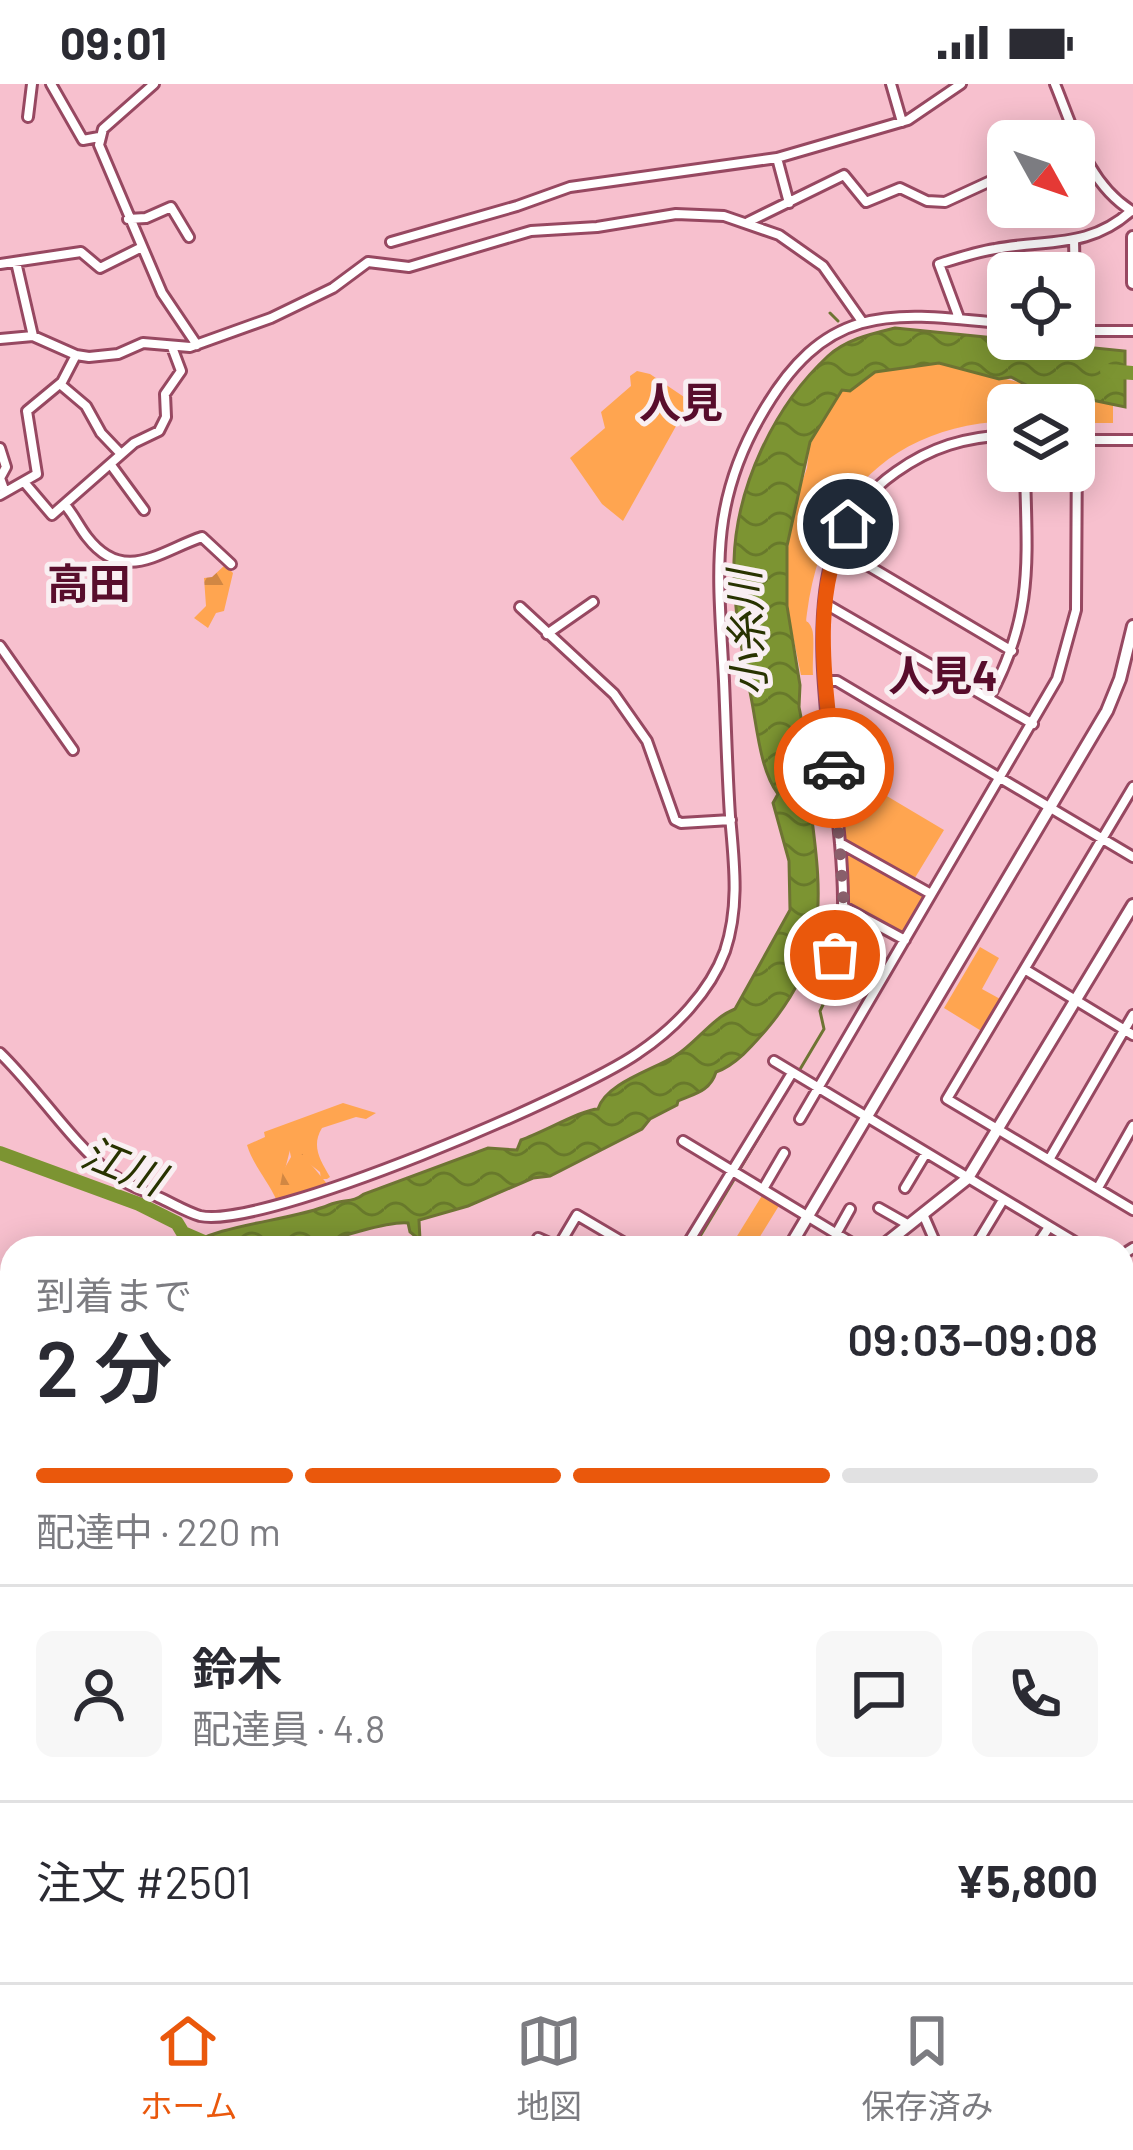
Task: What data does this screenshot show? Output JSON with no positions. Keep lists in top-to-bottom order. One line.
{"districts":["人見","高田","人見4"],"water":["小糸川","江川"],"north":"bottom right","page":{"status":"09:01","heading":["2 分","到着まで","09:03–09:08"],"panel":["鈴木","配達員 · 4.8","注文 #2501","¥5,800"],"bar":"配達中 · 220 m","tabs":["ホーム","地図","保存済み"]}}
